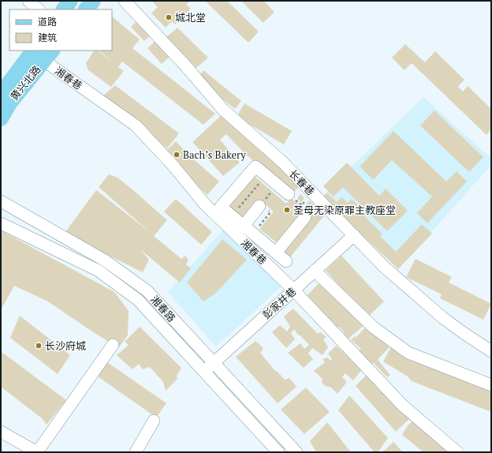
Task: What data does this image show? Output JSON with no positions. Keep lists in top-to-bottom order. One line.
{"streets":{"main road":["黄兴北路"],"street":["湘春巷","长春巷","彭家并巷","湘春路"]},"crossings":[["湘春巷","黄兴北路"],["湘春巷","彭家并巷"],["长春巷","彭家并巷"],["彭家并巷","湘春路"]],"places":["城北堂","Bach’s Bakery","圣母无染原罪主教座堂","长沙府城"],"legend":["道路","建筑"]}
